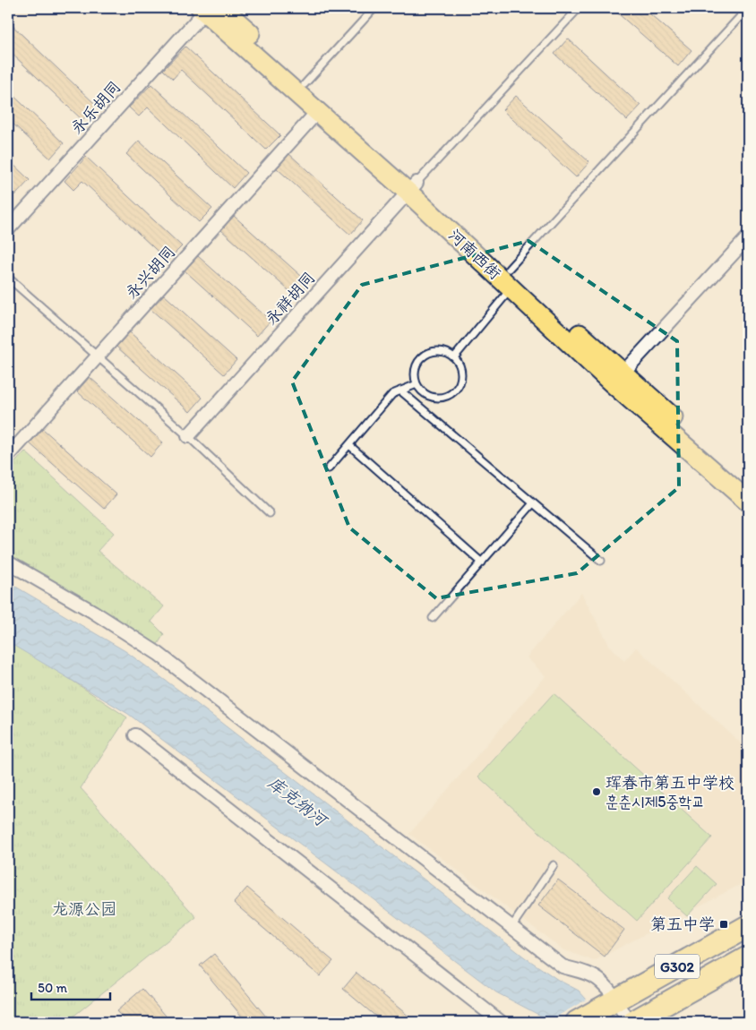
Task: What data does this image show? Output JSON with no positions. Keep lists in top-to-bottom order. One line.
{"streets":{"highway":["G302"],"main road":["河南西街"],"street":["永乐胡同","永兴胡同","永祥胡同"]},"crossings":[["永乐胡同","河南西街"],["河南西街","永兴胡同"],["河南西街","永祥胡同"]],"water":["库克纳河"],"parks":["龙源公园"],"places":{"other":["珲春市第五中学校 훈춘시제5중학교"],"transit":["第五中学"]},"scale_bar":"50 m"}
